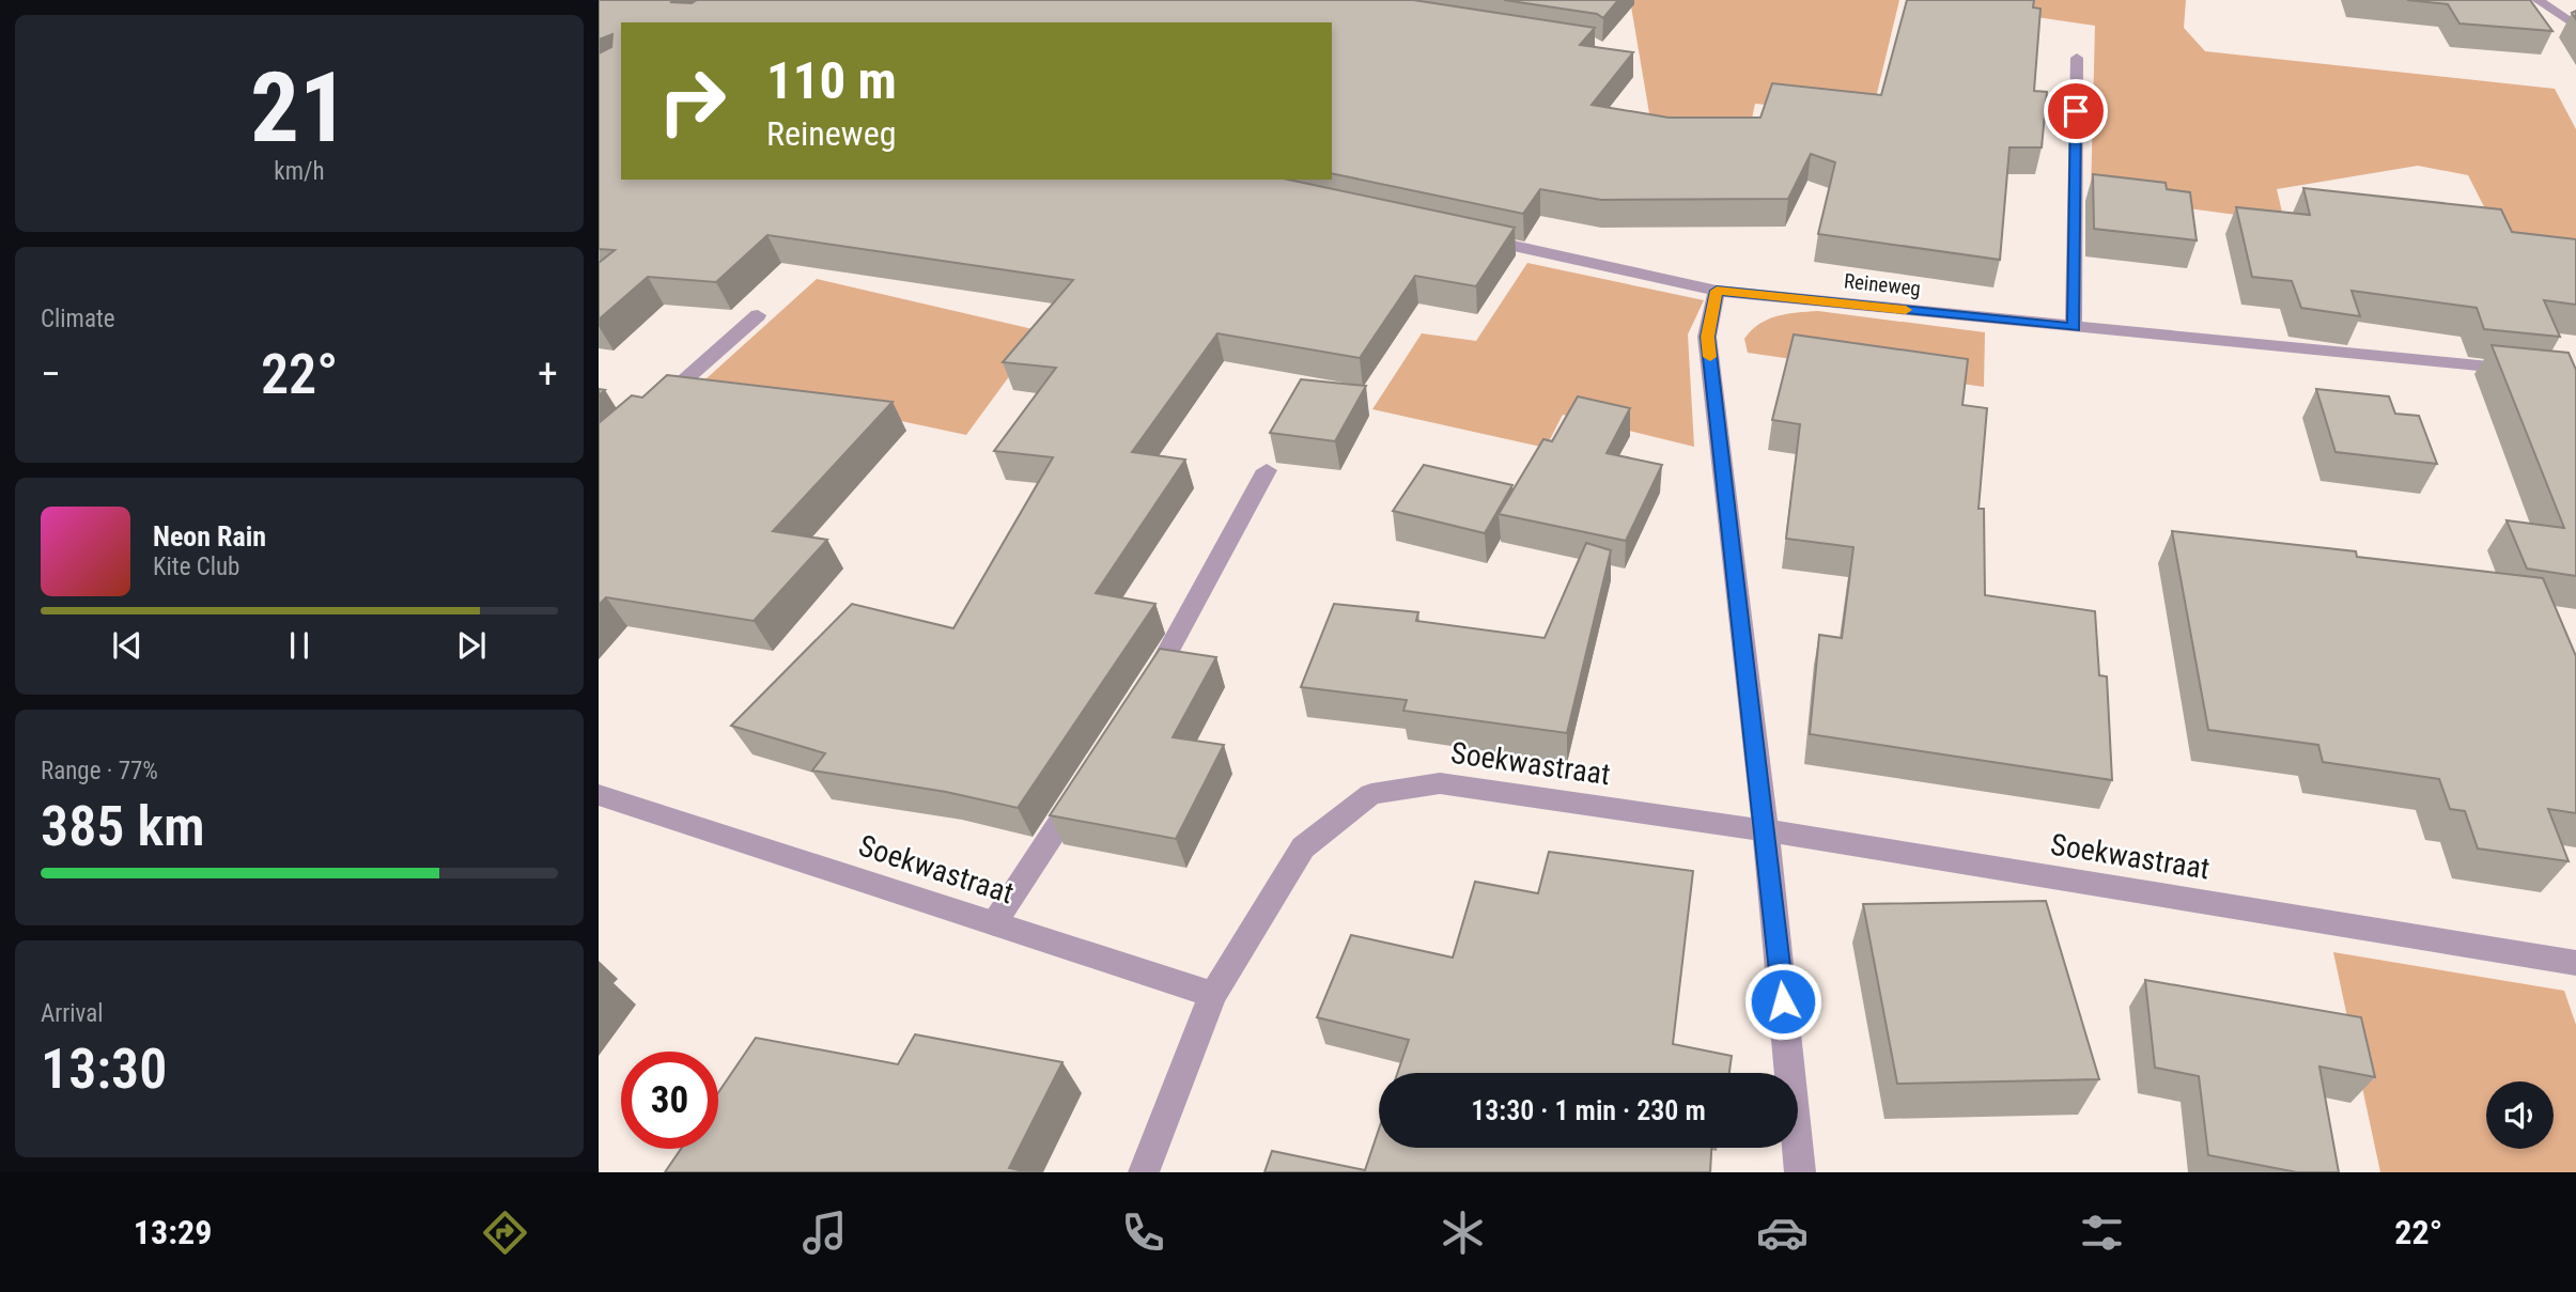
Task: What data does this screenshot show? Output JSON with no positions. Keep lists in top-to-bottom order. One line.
{"streets":{"street":["Reineweg","Soekwastraat"]},"page":{"tile":[["21","km/h"],"Climate",["Range · 77%","385 km"],["Arrival","13:30"]],"turn":["110 m","Reineweg"],"heat":["−","22°","+"],"song":["Neon Rain","Kite Club"],"limit":"30","trip":"13:30 · 1 min · 230 m","tabs":["13:29","22°"]}}
